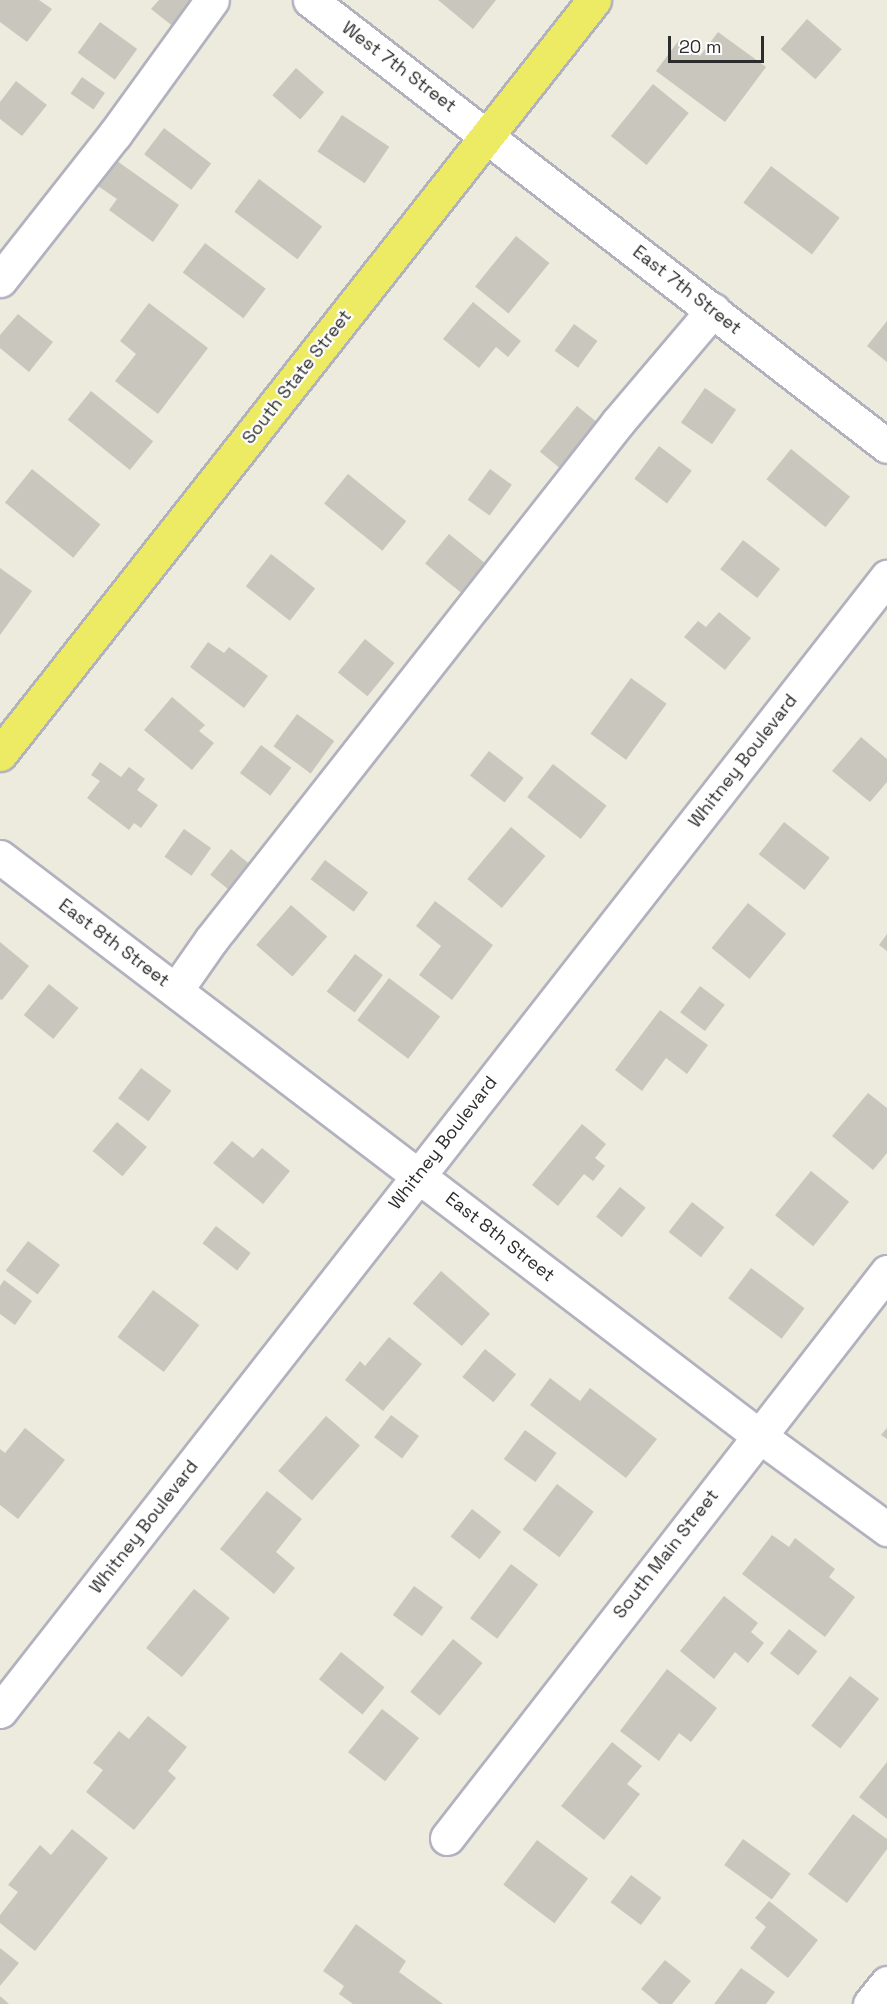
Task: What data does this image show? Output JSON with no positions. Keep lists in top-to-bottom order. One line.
{"streets":{"main road":["South State Street"],"street":["West 7th Street","East 7th Street","Whitney Boulevard","East 8th Street","South Main Street"]},"crossings":[["West 7th Street","East 7th Street"],["West 7th Street","South State Street"],["East 7th Street","South State Street"],["Whitney Boulevard","East 8th Street"],["East 8th Street","South Main Street"]],"scale_bar":"20 m"}
